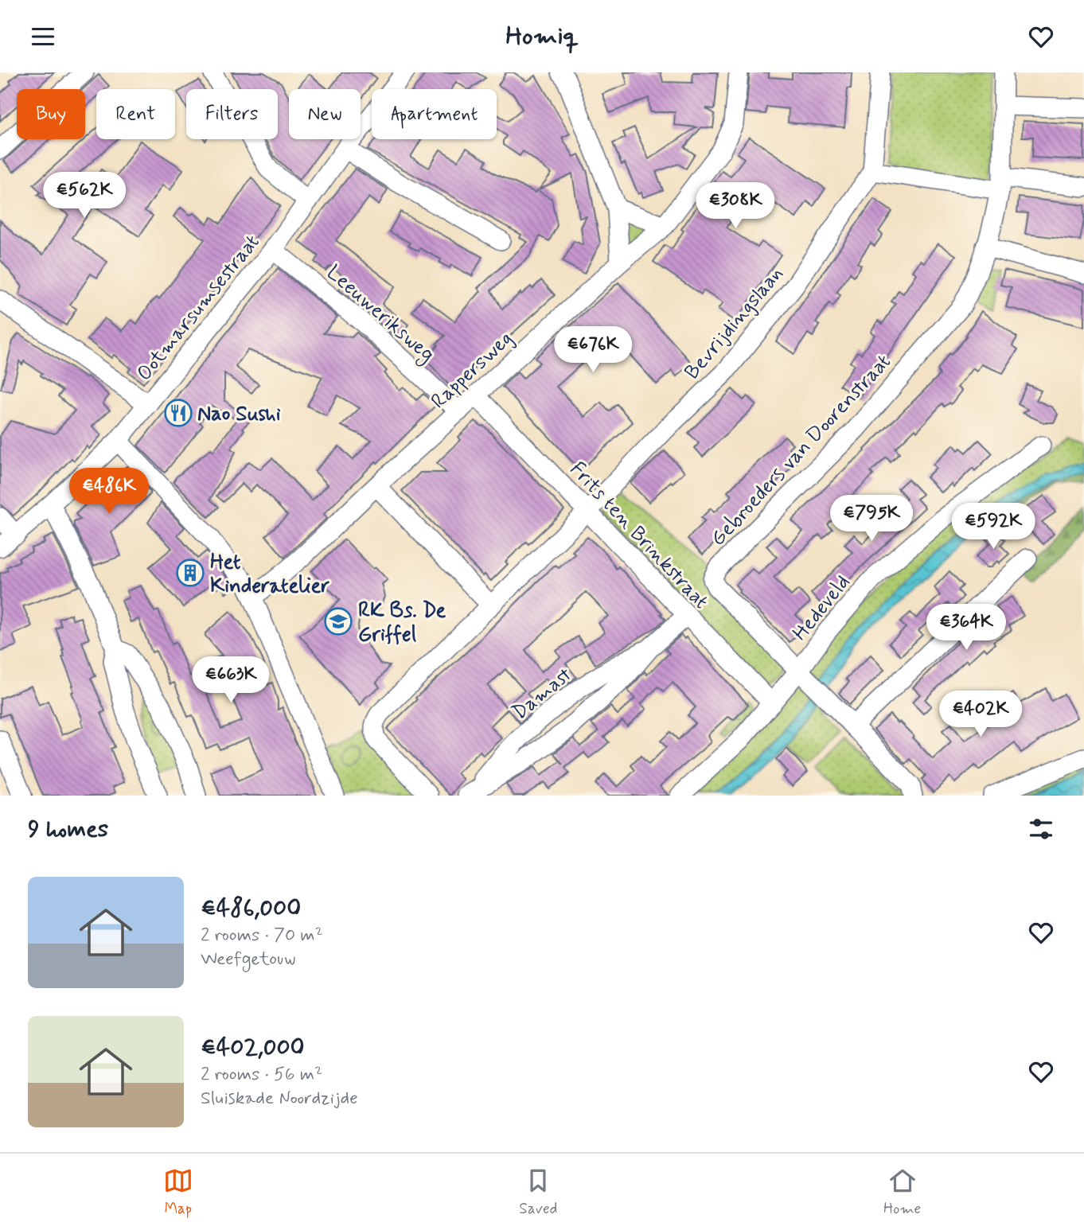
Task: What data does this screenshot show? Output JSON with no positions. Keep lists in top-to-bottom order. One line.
{"streets":{"street":["Ootmarsumsestraat","Leeuweriksweg","Bevrijdingslaan","Rappersweg","Gebroeders van Doorenstraat","Frits ten Brinkstraat","Hedeveld","Damast"]},"crossings":[["Ootmarsumsestraat","Leeuweriksweg"],["Leeuweriksweg","Rappersweg"],["Bevrijdingslaan","Frits ten Brinkstraat"],["Rappersweg","Frits ten Brinkstraat"],["Gebroeders van Doorenstraat","Frits ten Brinkstraat"],["Frits ten Brinkstraat","Hedeveld"],["Frits ten Brinkstraat","Damast"]],"places":{"restaurant":["Nao Sushi"],"building":["Het Kinderatelier"],"school or university":["RK Bs. De Griffel"]},"page":{"header":"Homiq","chip":["Buy","Rent","Filters","New","Apartment"],"price":["€562K","€308K","€676K","€486K","€795K","€592K","€364K","€663K","€402K"],"heading":"9 homes","list":[{"name":"€486,000","note":"2 rooms · 70 m² · Weefgetouw"},{"name":"€402,000","note":"2 rooms · 56 m² · Sluiskade Noordzijde"}],"tabs":["Map","Saved","Home"]}}
